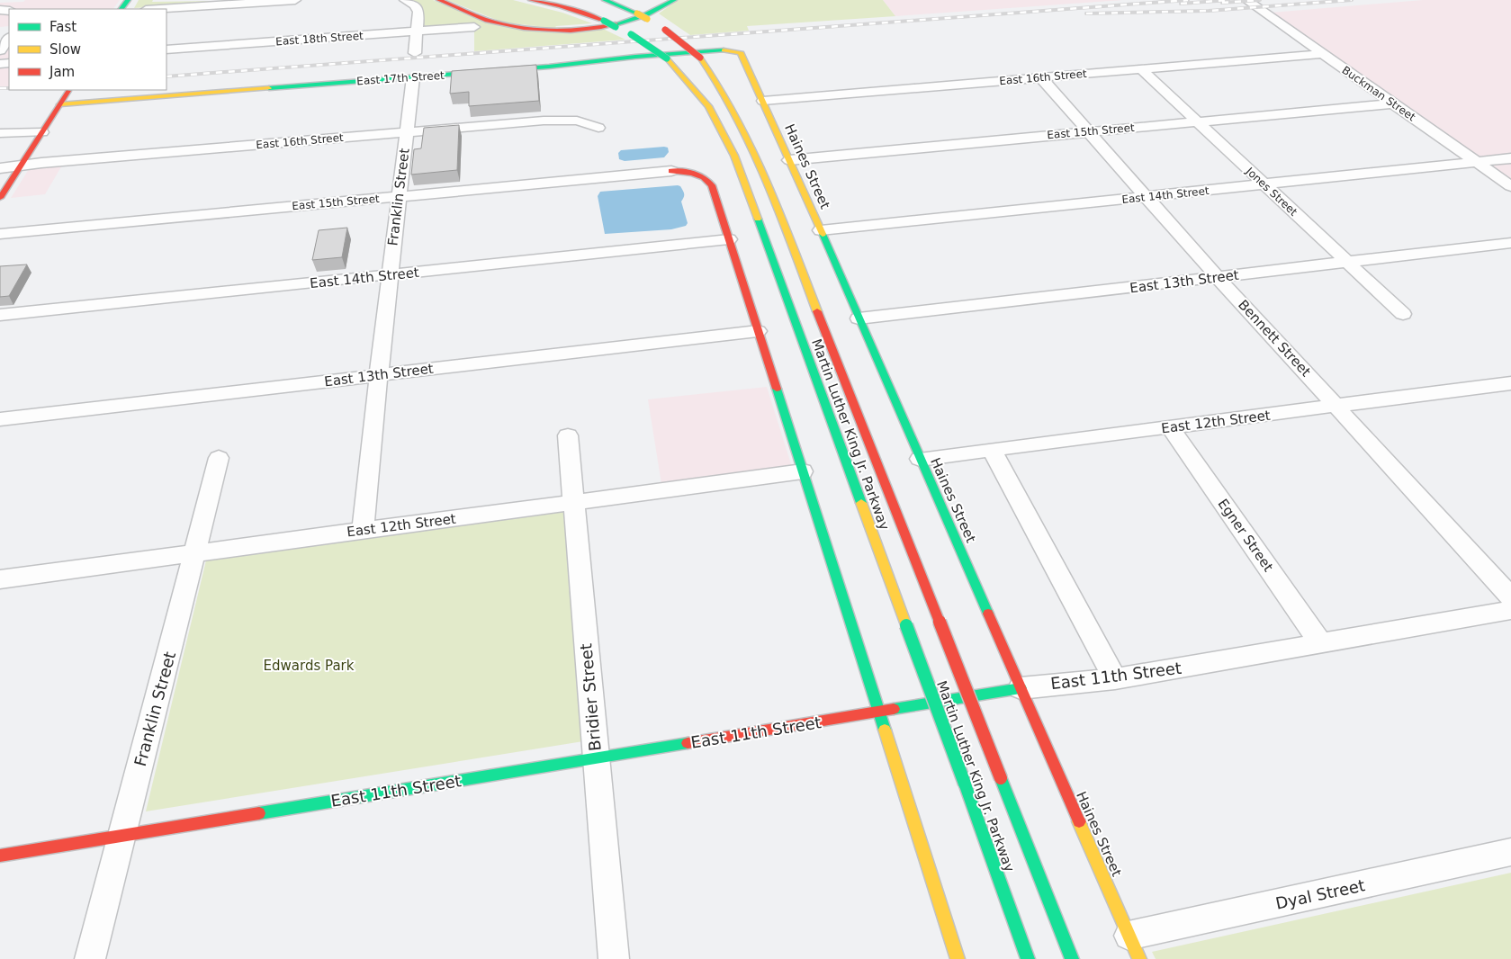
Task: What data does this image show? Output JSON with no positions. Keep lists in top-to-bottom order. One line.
{"streets":{"main road":["East 17th Street","Haines Street","Martin Luther King Jr. Parkway","East 11th Street"],"street":["East 18th Street","East 16th Street","Buckman Street","East 15th Street","Jones Street","East 14th Street","Franklin Street","East 13th Street","Bennett Street","East 12th Street","Egner Street","Bridier Street","Dyal Street"]},"crossings":[["East 16th Street","Buckman Street"],["East 16th Street","Haines Street"],["East 16th Street","Jones Street"],["East 16th Street","Franklin Street"],["East 16th Street","Bennett Street"],["East 17th Street","Haines Street"],["East 17th Street","Franklin Street"],["Buckman Street","East 15th Street"],["Buckman Street","East 14th Street"],["East 15th Street","Haines Street"],["East 15th Street","Jones Street"],["East 15th Street","Franklin Street"],["East 15th Street","Bennett Street"],["Haines Street","East 14th Street"],["Haines Street","East 13th Street"],["Haines Street","East 12th Street"],["Haines Street","East 11th Street"],["Haines Street","Dyal Street"],["Jones Street","East 14th Street"],["Jones Street","East 13th Street"],["East 14th Street","Franklin Street"],["East 14th Street","Bennett Street"],["Franklin Street","East 13th Street"],["Franklin Street","East 12th Street"],["Franklin Street","East 11th Street"],["East 13th Street","Bennett Street"],["Bennett Street","East 12th Street"],["East 12th Street","Egner Street"],["East 12th Street","Bridier Street"],["Egner Street","East 11th Street"],["East 11th Street","Bridier Street"]],"parks":["Edwards Park"],"legend":["Fast","Slow","Jam"]}
